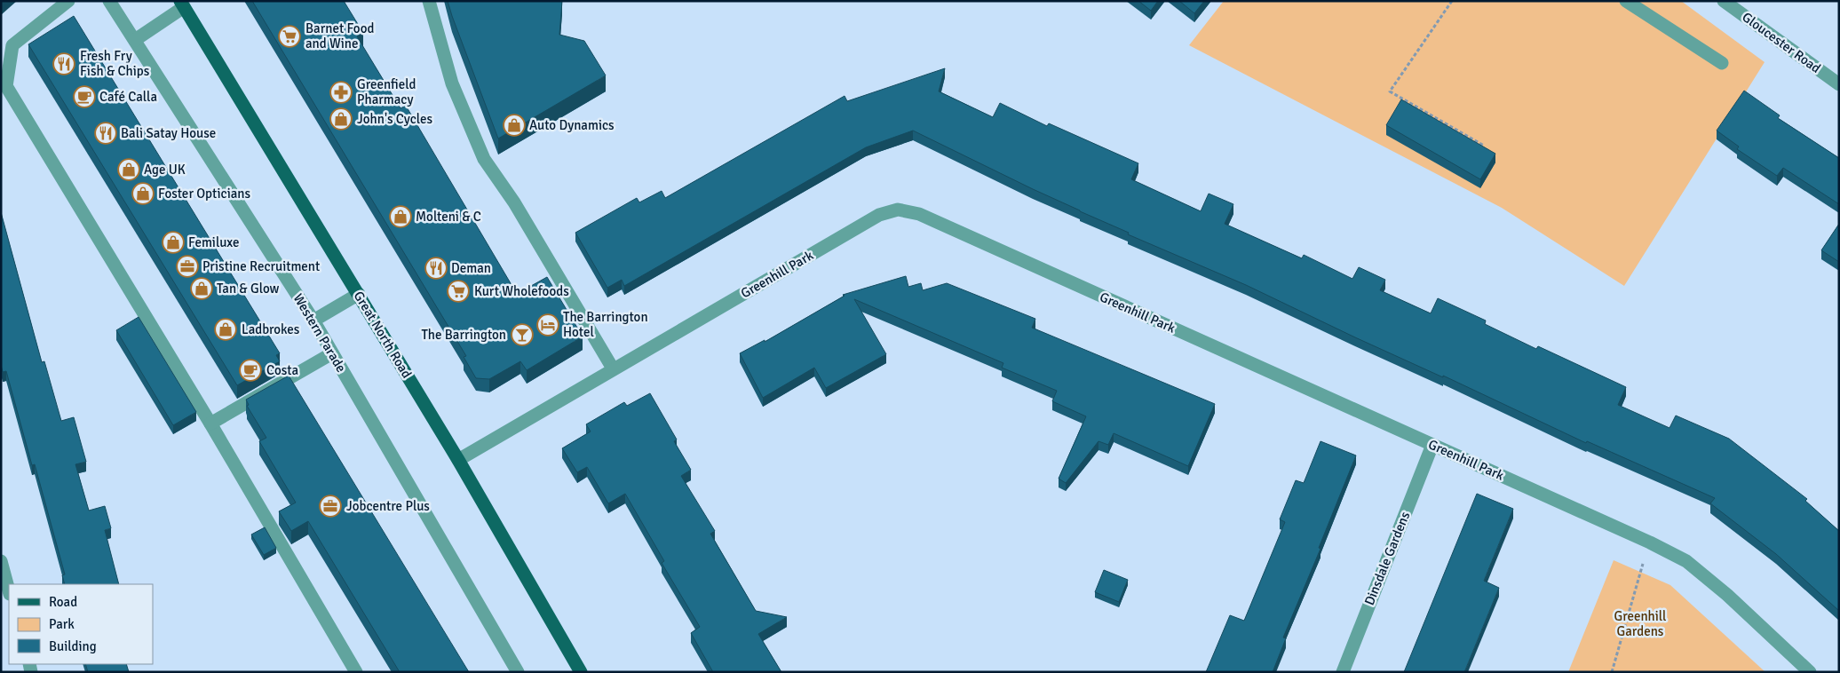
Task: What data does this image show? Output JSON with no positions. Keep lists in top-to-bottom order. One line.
{"streets":{"main road":["Great North Road"],"street":["Gloucester Road","Greenhill Park","Western Parade","Dinsdale Gardens"]},"crossings":[["Greenhill Park","Great North Road"],["Greenhill Park","Dinsdale Gardens"]],"parks":["Greenhill Gardens"],"places":{"supermarket":["Barnet Food and Wine","Kurt Wholefoods"],"restaurant":["Fresh Fry Fish & Chips","Bali Satay House","Deman"],"pharmacy":["Greenfield Pharmacy"],"cafe":["Café Calla","Costa"],"shop":["John's Cycles","Auto Dynamics","Age UK","Foster Opticians","Molteni & C","Femiluxe","Tan & Glow","Ladbrokes"],"office":["Pristine Recruitment","Jobcentre Plus"],"hotel":["The Barrington Hotel"],"bar":["The Barrington"]},"legend":["Road","Park","Building"]}
